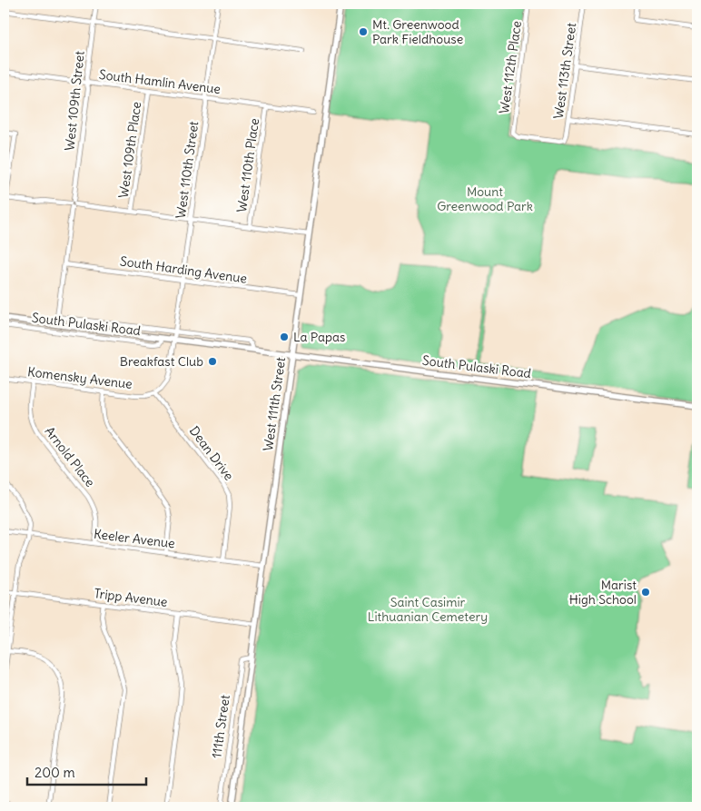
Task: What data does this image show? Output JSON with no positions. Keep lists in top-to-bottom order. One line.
{"streets":{"main road":["South Pulaski Road","West 111th Street"],"street":["West 112th Place","West 113th Street","South Hamlin Avenue","West 109th Street","West 109th Place","West 110th Place","West 110th Street","South Harding Avenue","Komensky Avenue","Dean Drive","Arnold Place","Keeler Avenue","Tripp Avenue","111th Street"]},"crossings":[["West 112th Place","West 113th Street"],["South Hamlin Avenue","West 109th Street"],["South Hamlin Avenue","West 109th Place"],["South Hamlin Avenue","West 110th Place"],["South Hamlin Avenue","West 110th Street"],["West 109th Street","South Harding Avenue"],["West 109th Street","South Pulaski Road"],["West 110th Street","South Harding Avenue"],["West 110th Street","South Pulaski Road"],["West 110th Street","Komensky Avenue"],["West 110th Street","Dean Drive"],["South Harding Avenue","West 111th Street"],["South Pulaski Road","West 111th Street"],["Komensky Avenue","Dean Drive"],["Komensky Avenue","Arnold Place"],["West 111th Street","Keeler Avenue"],["West 111th Street","Tripp Avenue"],["West 111th Street","111th Street"],["Dean Drive","Keeler Avenue"],["Arnold Place","Keeler Avenue"]],"parks":["Mount Greenwood Park","Saint Casimir Lithuanian Cemetery"],"places":["Mt. Greenwood Park Fieldhouse","La Papas","Breakfast Club","Marist High School"],"scale_bar":"200 m"}
